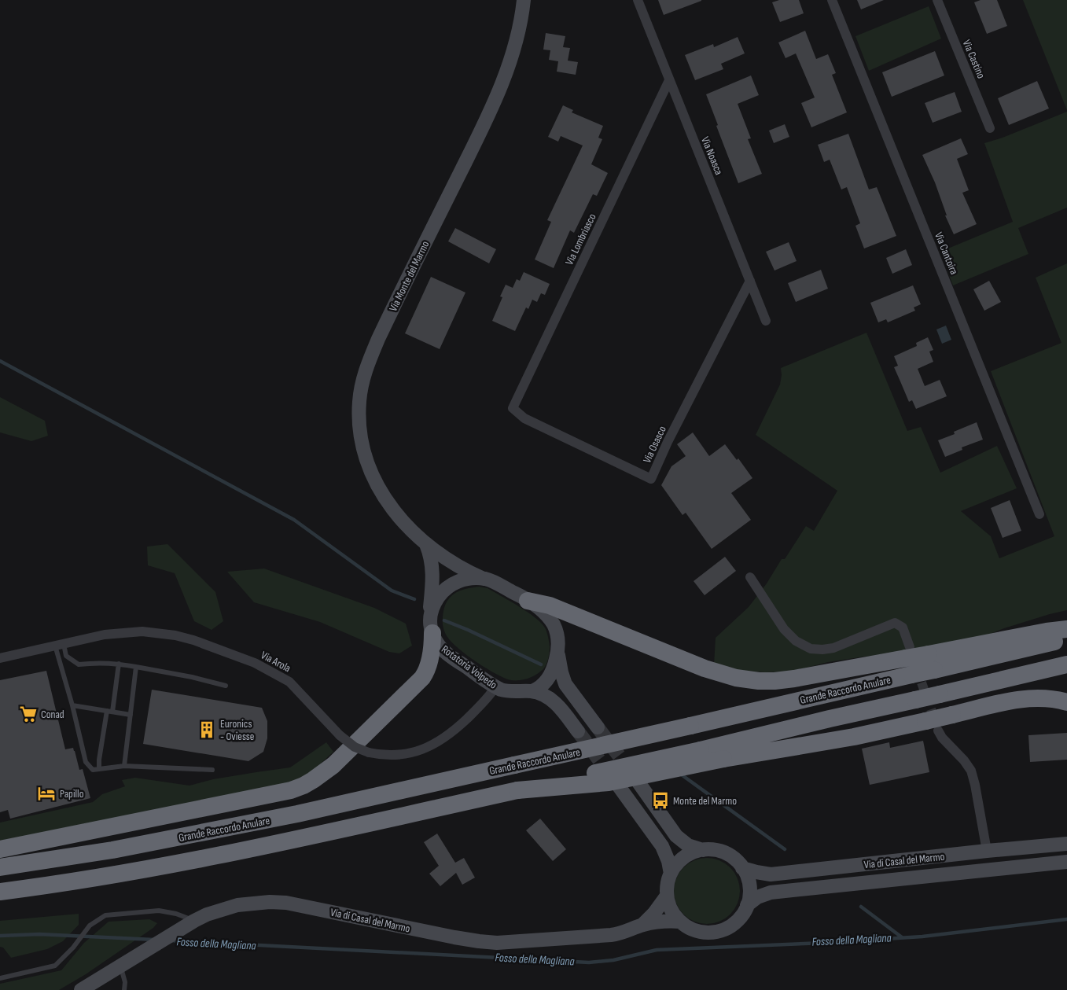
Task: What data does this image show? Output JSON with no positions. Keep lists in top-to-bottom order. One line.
{"streets":{"highway":["Grande Raccordo Anulare"],"main road":["Via Monte del Marmo","Rotatoria Volpedo","Via di Casal del Marmo"],"street":["Via Castino","Via Noasca","Via Lombriasco","Via Cantoira","Via Osasco","Via Arola"]},"crossings":[["Via Noasca","Via Lombriasco"],["Via Noasca","Via Osasco"],["Via Lombriasco","Via Osasco"],["Via Monte del Marmo","Via Arola"],["Via Monte del Marmo","Rotatoria Volpedo"],["Via Arola","Rotatoria Volpedo"]],"water":["Fosso della Magliana"],"places":{"supermarket":["Conad"],"building":["Euronics - Oviesse"],"hotel":["Papillo"],"bus stop":["Monte del Marmo"]}}
